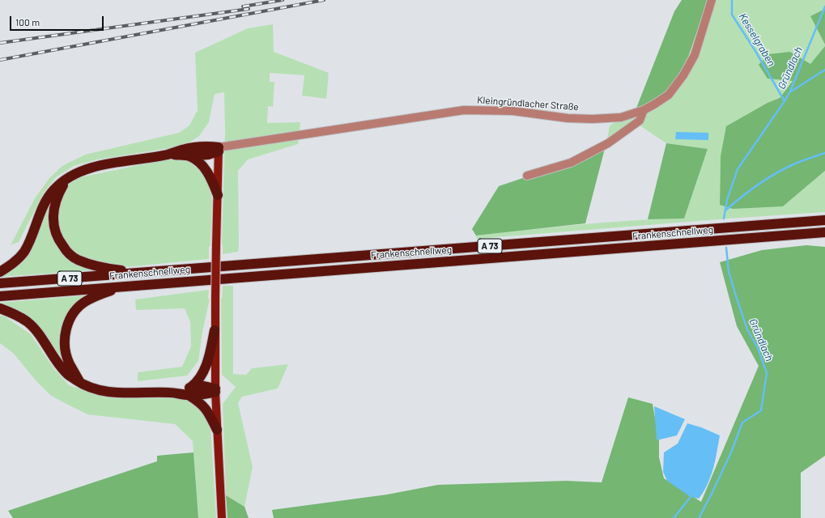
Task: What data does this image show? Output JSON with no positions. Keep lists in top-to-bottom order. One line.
{"streets":{"highway":["Frankenschnellweg","A 73"],"street":["Kleingründlacher Straße"]},"water":["Kesselgraben","Gründlach"],"scale_bar":"100 m"}
